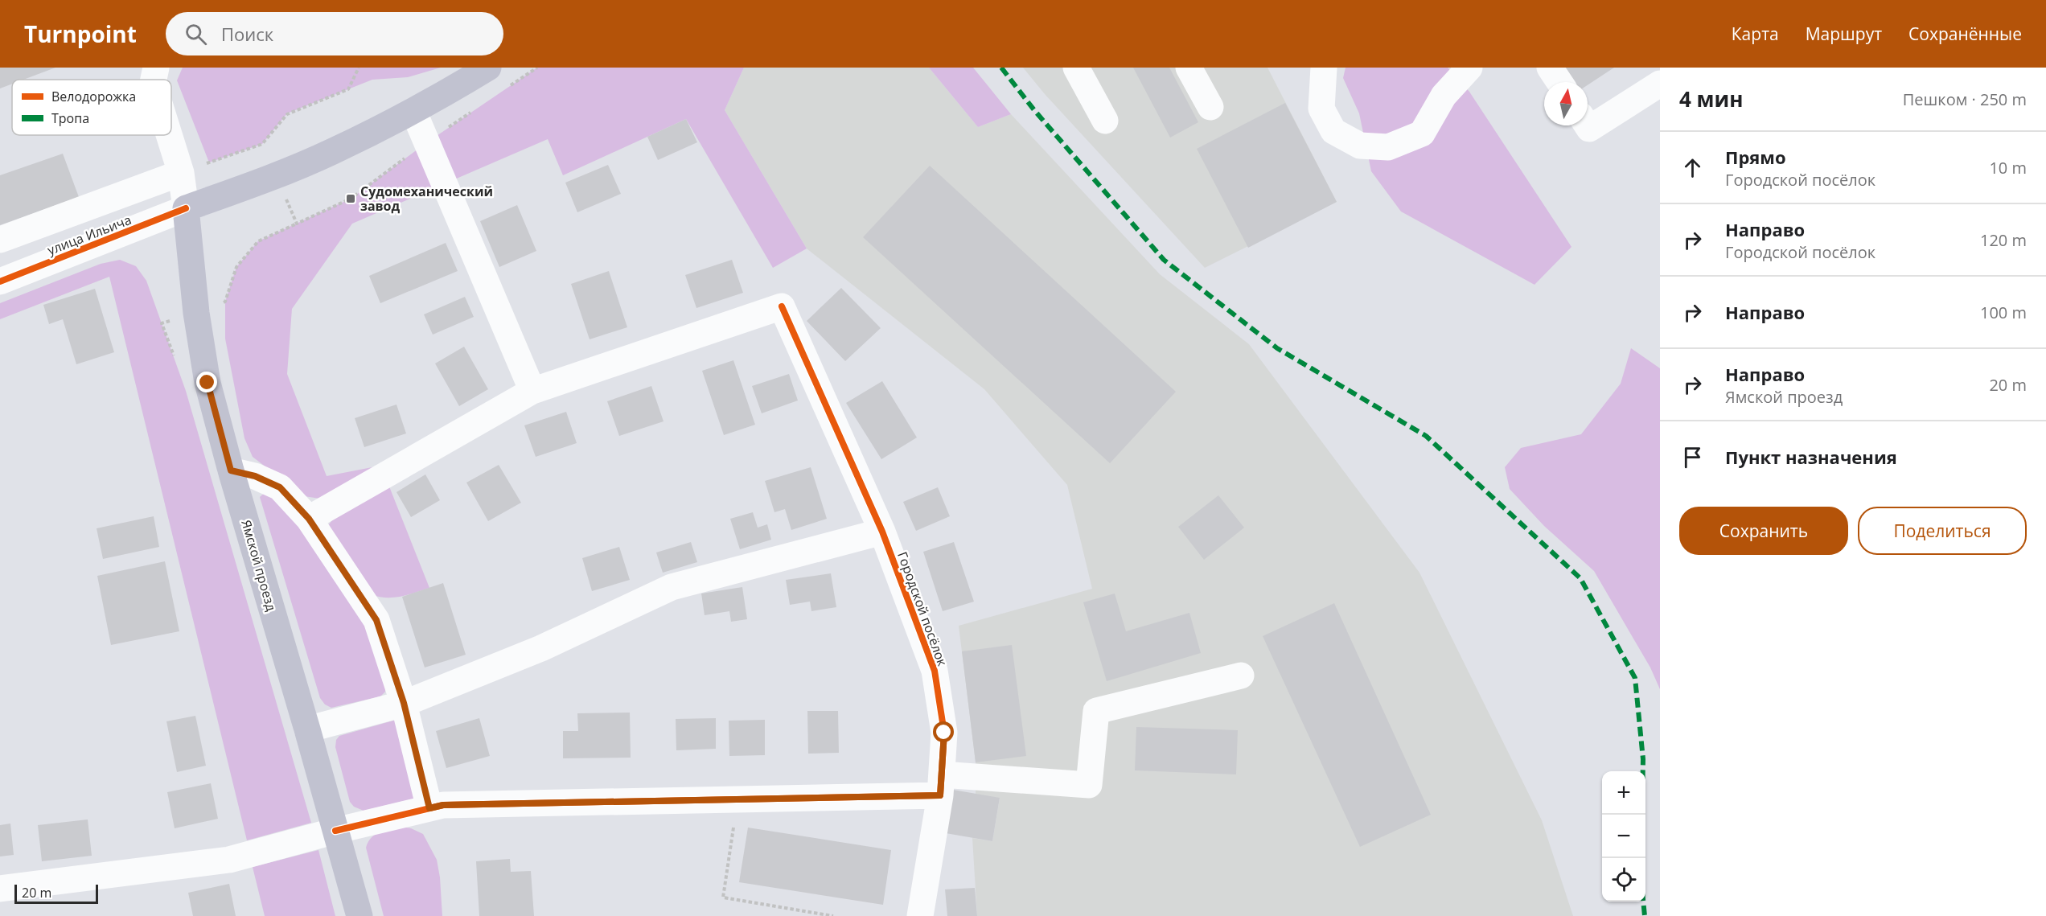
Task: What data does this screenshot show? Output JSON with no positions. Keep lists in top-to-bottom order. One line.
{"streets":{"main road":["улица Ильича","Ямской проезд"],"street":["Городской посёлок"]},"crossings":[["улица Ильича","Ямской проезд"]],"places":{"transit":["Судомеханический завод"]},"legend":["Велодорожка","Тропа"],"scale_bar":"20 m","north":"top","page":{"header":"Turnpoint","search":"Поиск","nav":["Карта","Маршрут","Сохранённые"],"heading":["4 мин","Пешком · 250 m"],"list":[["Прямо","Городской посёлок","10 m"],["Направо","Городской посёлок","120 m"],["Направо","100 m"],["Направо","Ямской проезд","20 m"],"Пункт назначения"],"buttons":["Сохранить","Поделиться"],"map_buttons":["+","−"],"scale":"20 m"}}
